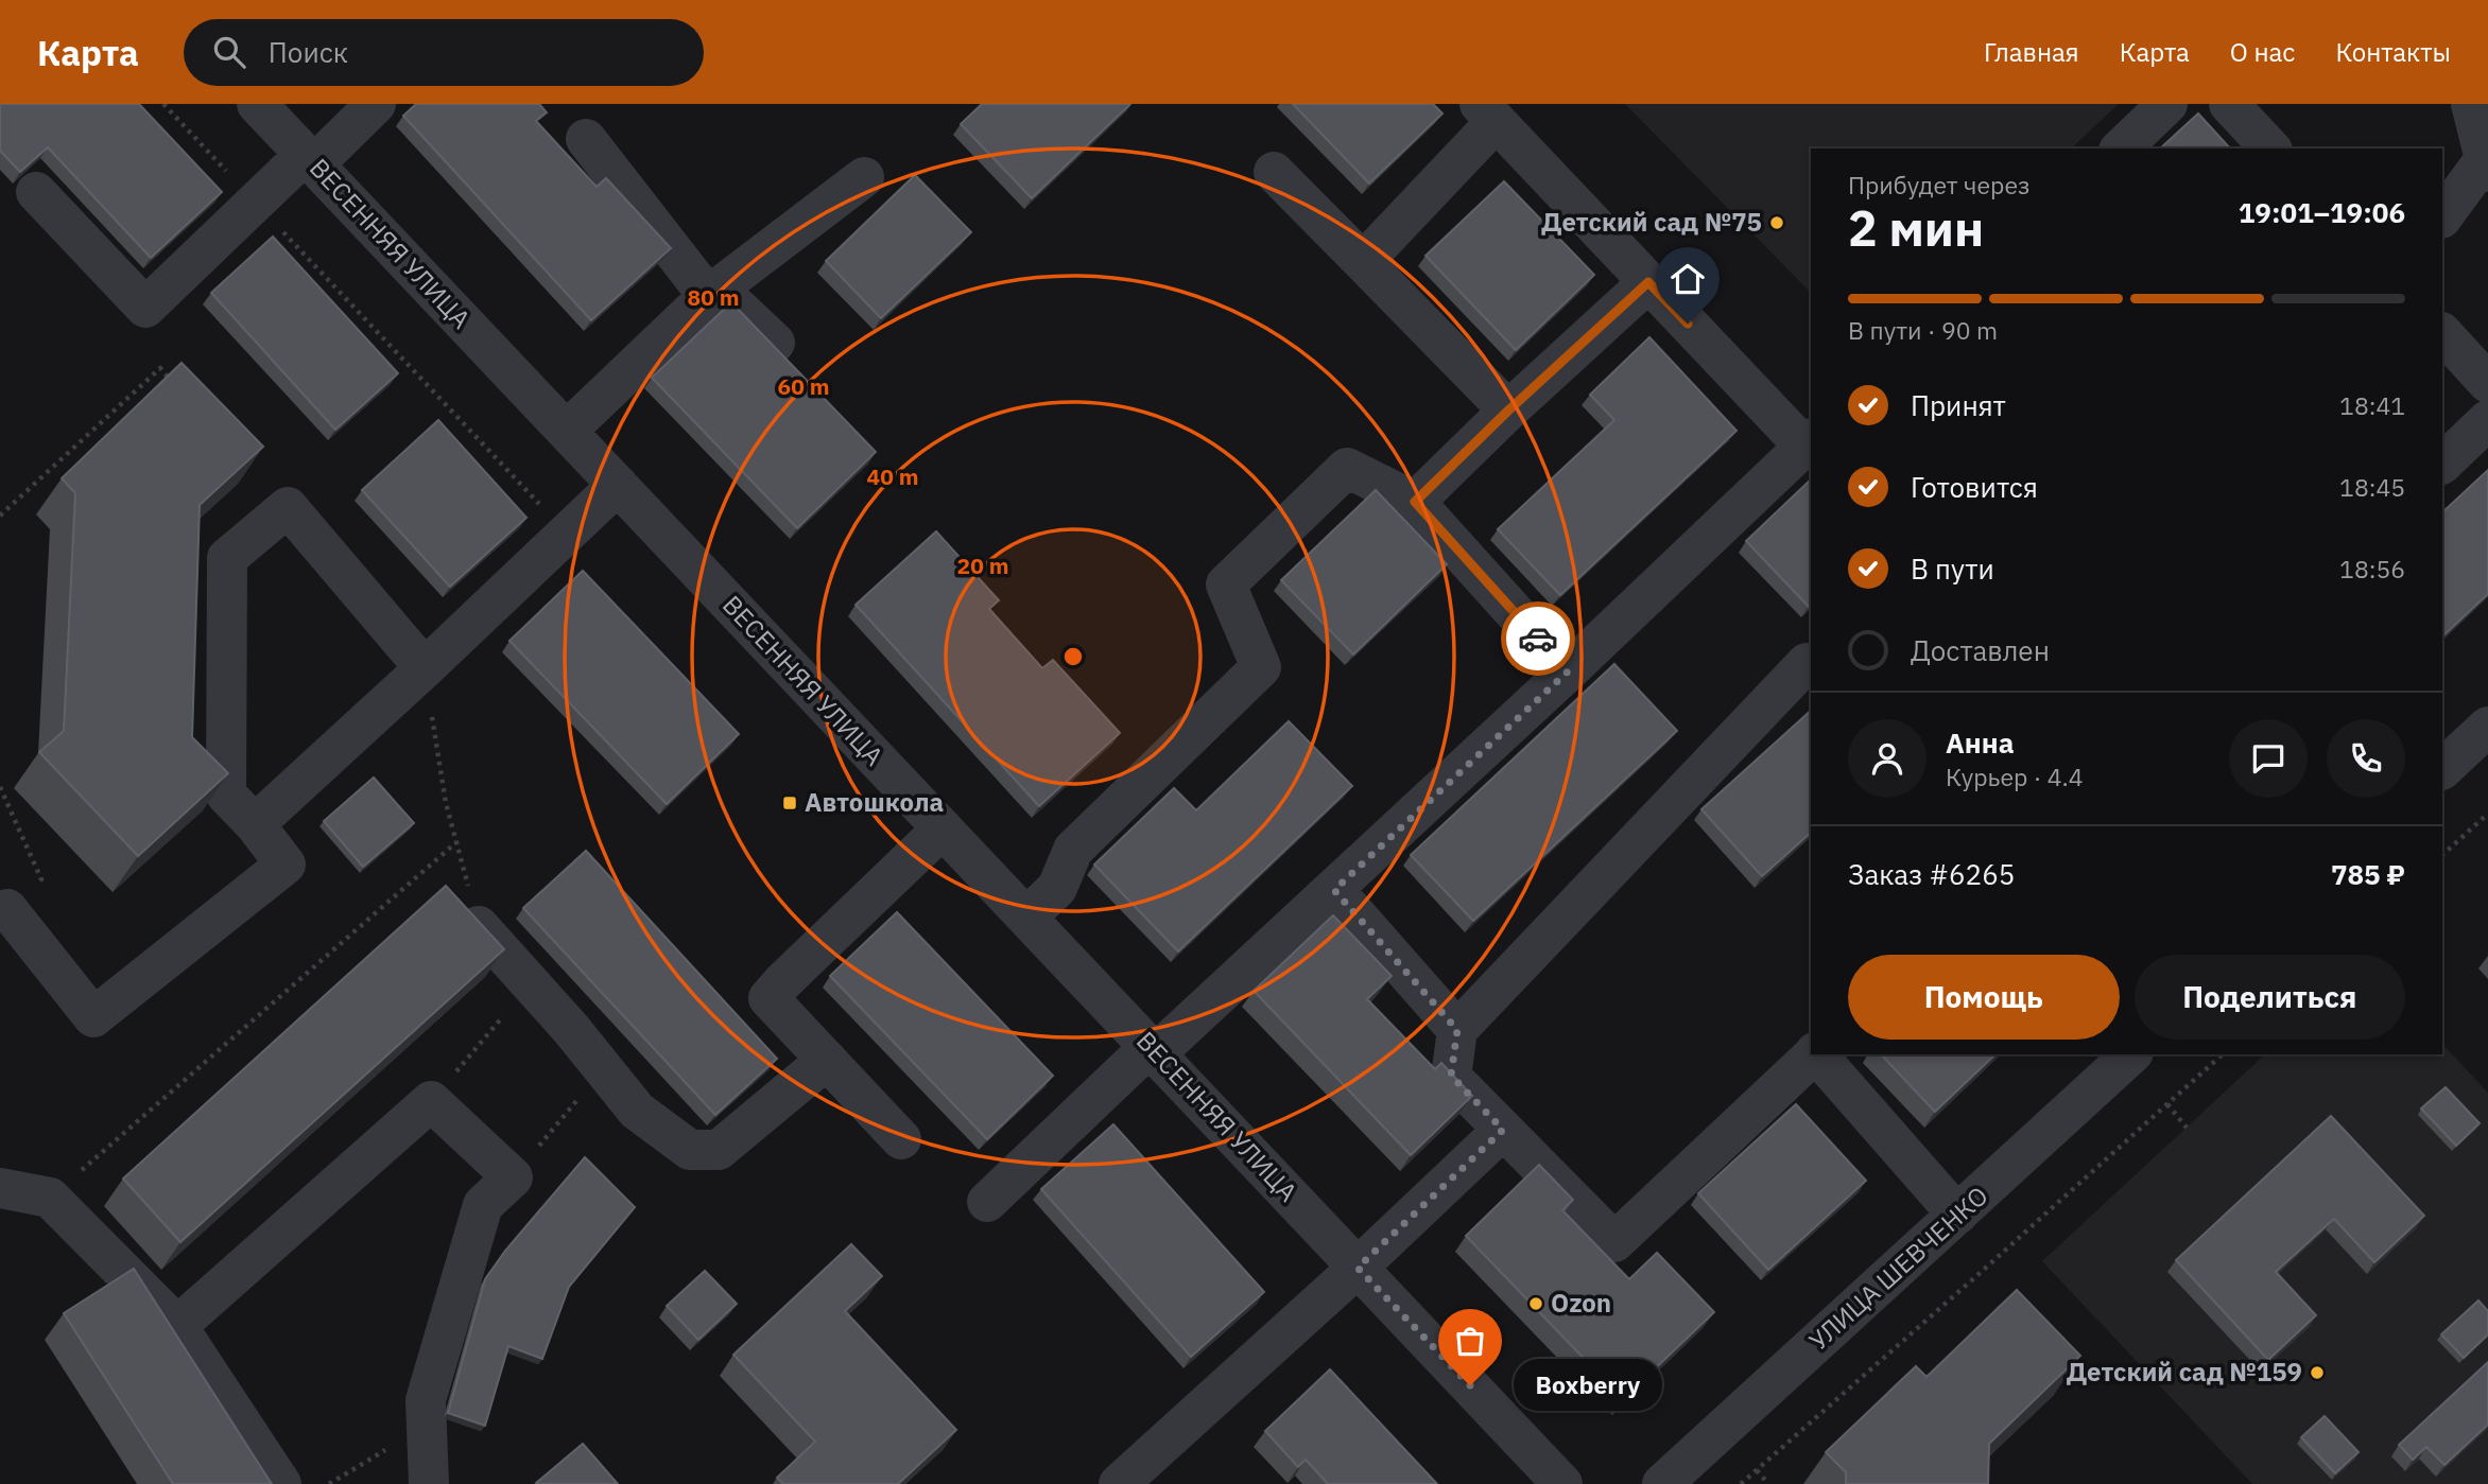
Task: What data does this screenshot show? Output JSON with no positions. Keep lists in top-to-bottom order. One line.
{"streets":{"street":["ВЕСЕННЯЯ УЛИЦА","УЛИЦА ШЕВЧЕНКО"]},"places":{"other":["Детский сад №75","Ozon","Детский сад №159","Boxberry"],"transit":["Автошкола"]},"page":{"header":"Карта","search":"Поиск","nav":["Главная","Карта","О нас","Контакты"],"heading":["2 мин","Прибудет через","19:01–19:06"],"panel":["Анна","Курьер · 4.4","Заказ #6265","785 ₽"],"bar":"В пути · 90 m","list":[["Принят","18:41"],["Готовится","18:45"],["В пути","18:56"],"Доставлен"],"buttons":["Помощь","Поделиться"],"bubble":"Boxberry"},"rings":["80 m","60 m","40 m","20 m"]}
